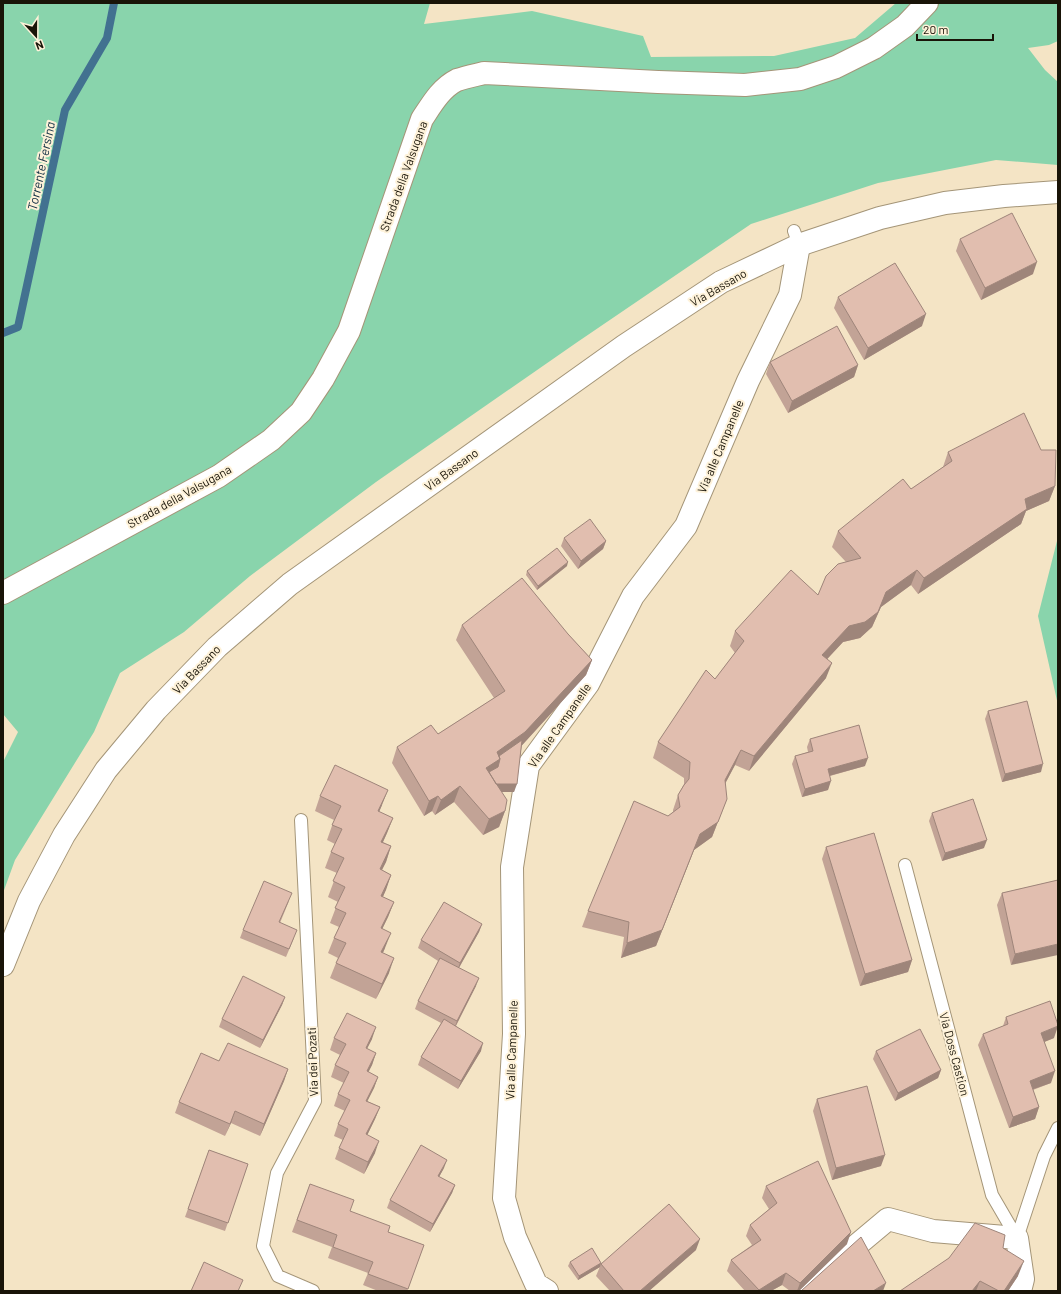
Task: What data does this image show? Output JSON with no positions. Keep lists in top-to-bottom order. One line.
{"streets":{"main road":["Strada della Valsugana","Via Bassano","Via alle Campanelle","Via Doss Castion"],"lane":["Via dei Pozati"]},"crossings":[["Via Bassano","Via alle Campanelle"]],"water":["Torrente Fersina"],"scale_bar":"20 m","north":"bottom"}
